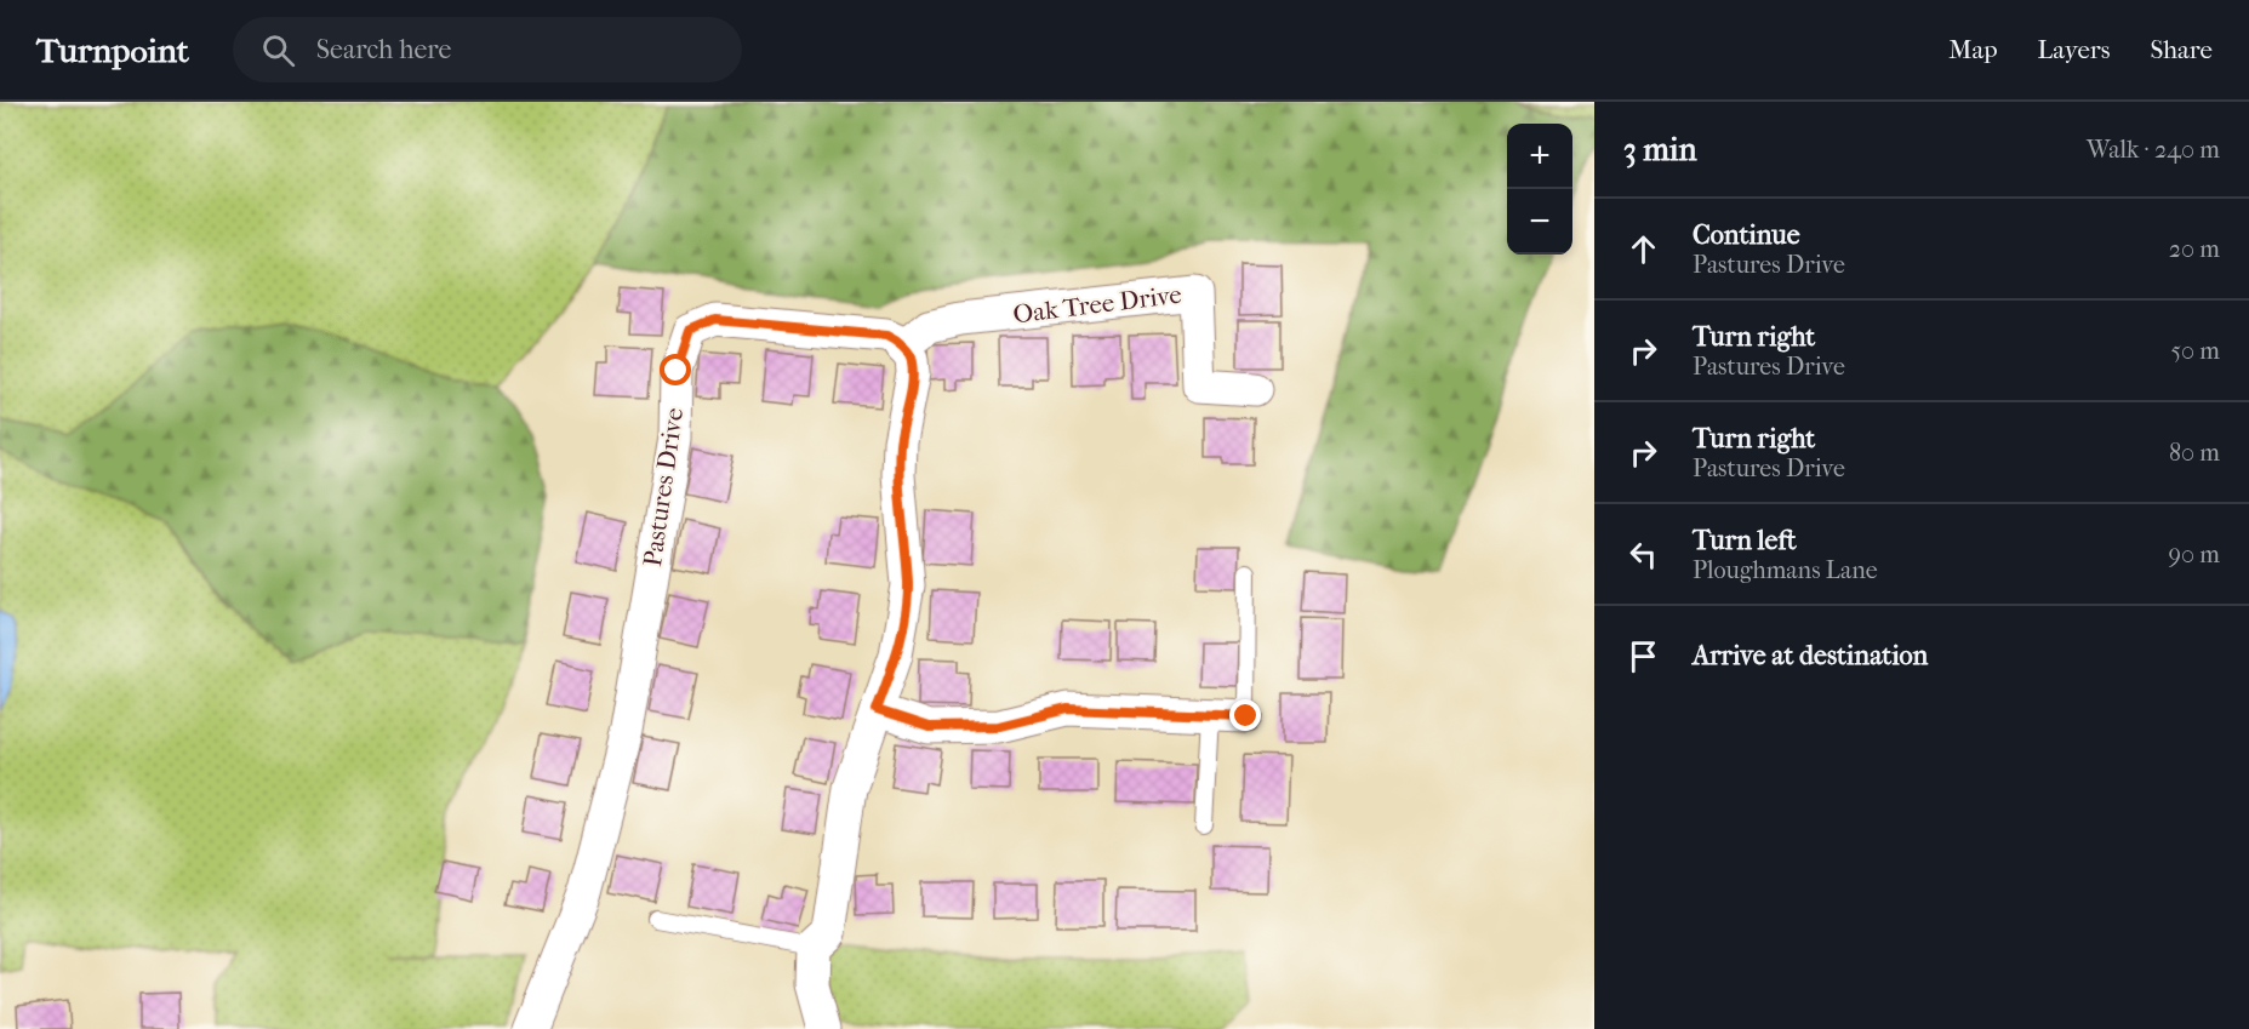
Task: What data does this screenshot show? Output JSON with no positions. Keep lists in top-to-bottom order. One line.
{"streets":{"street":["Oak Tree Drive","Pastures Drive"]},"crossings":[["Oak Tree Drive","Pastures Drive"]],"page":{"header":"Turnpoint","search":"Search here","nav":["Map","Layers","Share"],"heading":["3 min","Walk · 240 m"],"map_buttons":["+","−"],"list":[["Continue","Pastures Drive","20 m"],["Turn right","Pastures Drive","50 m"],["Turn right","Pastures Drive","80 m"],["Turn left","Ploughmans Lane","90 m"],"Arrive at destination"]}}
